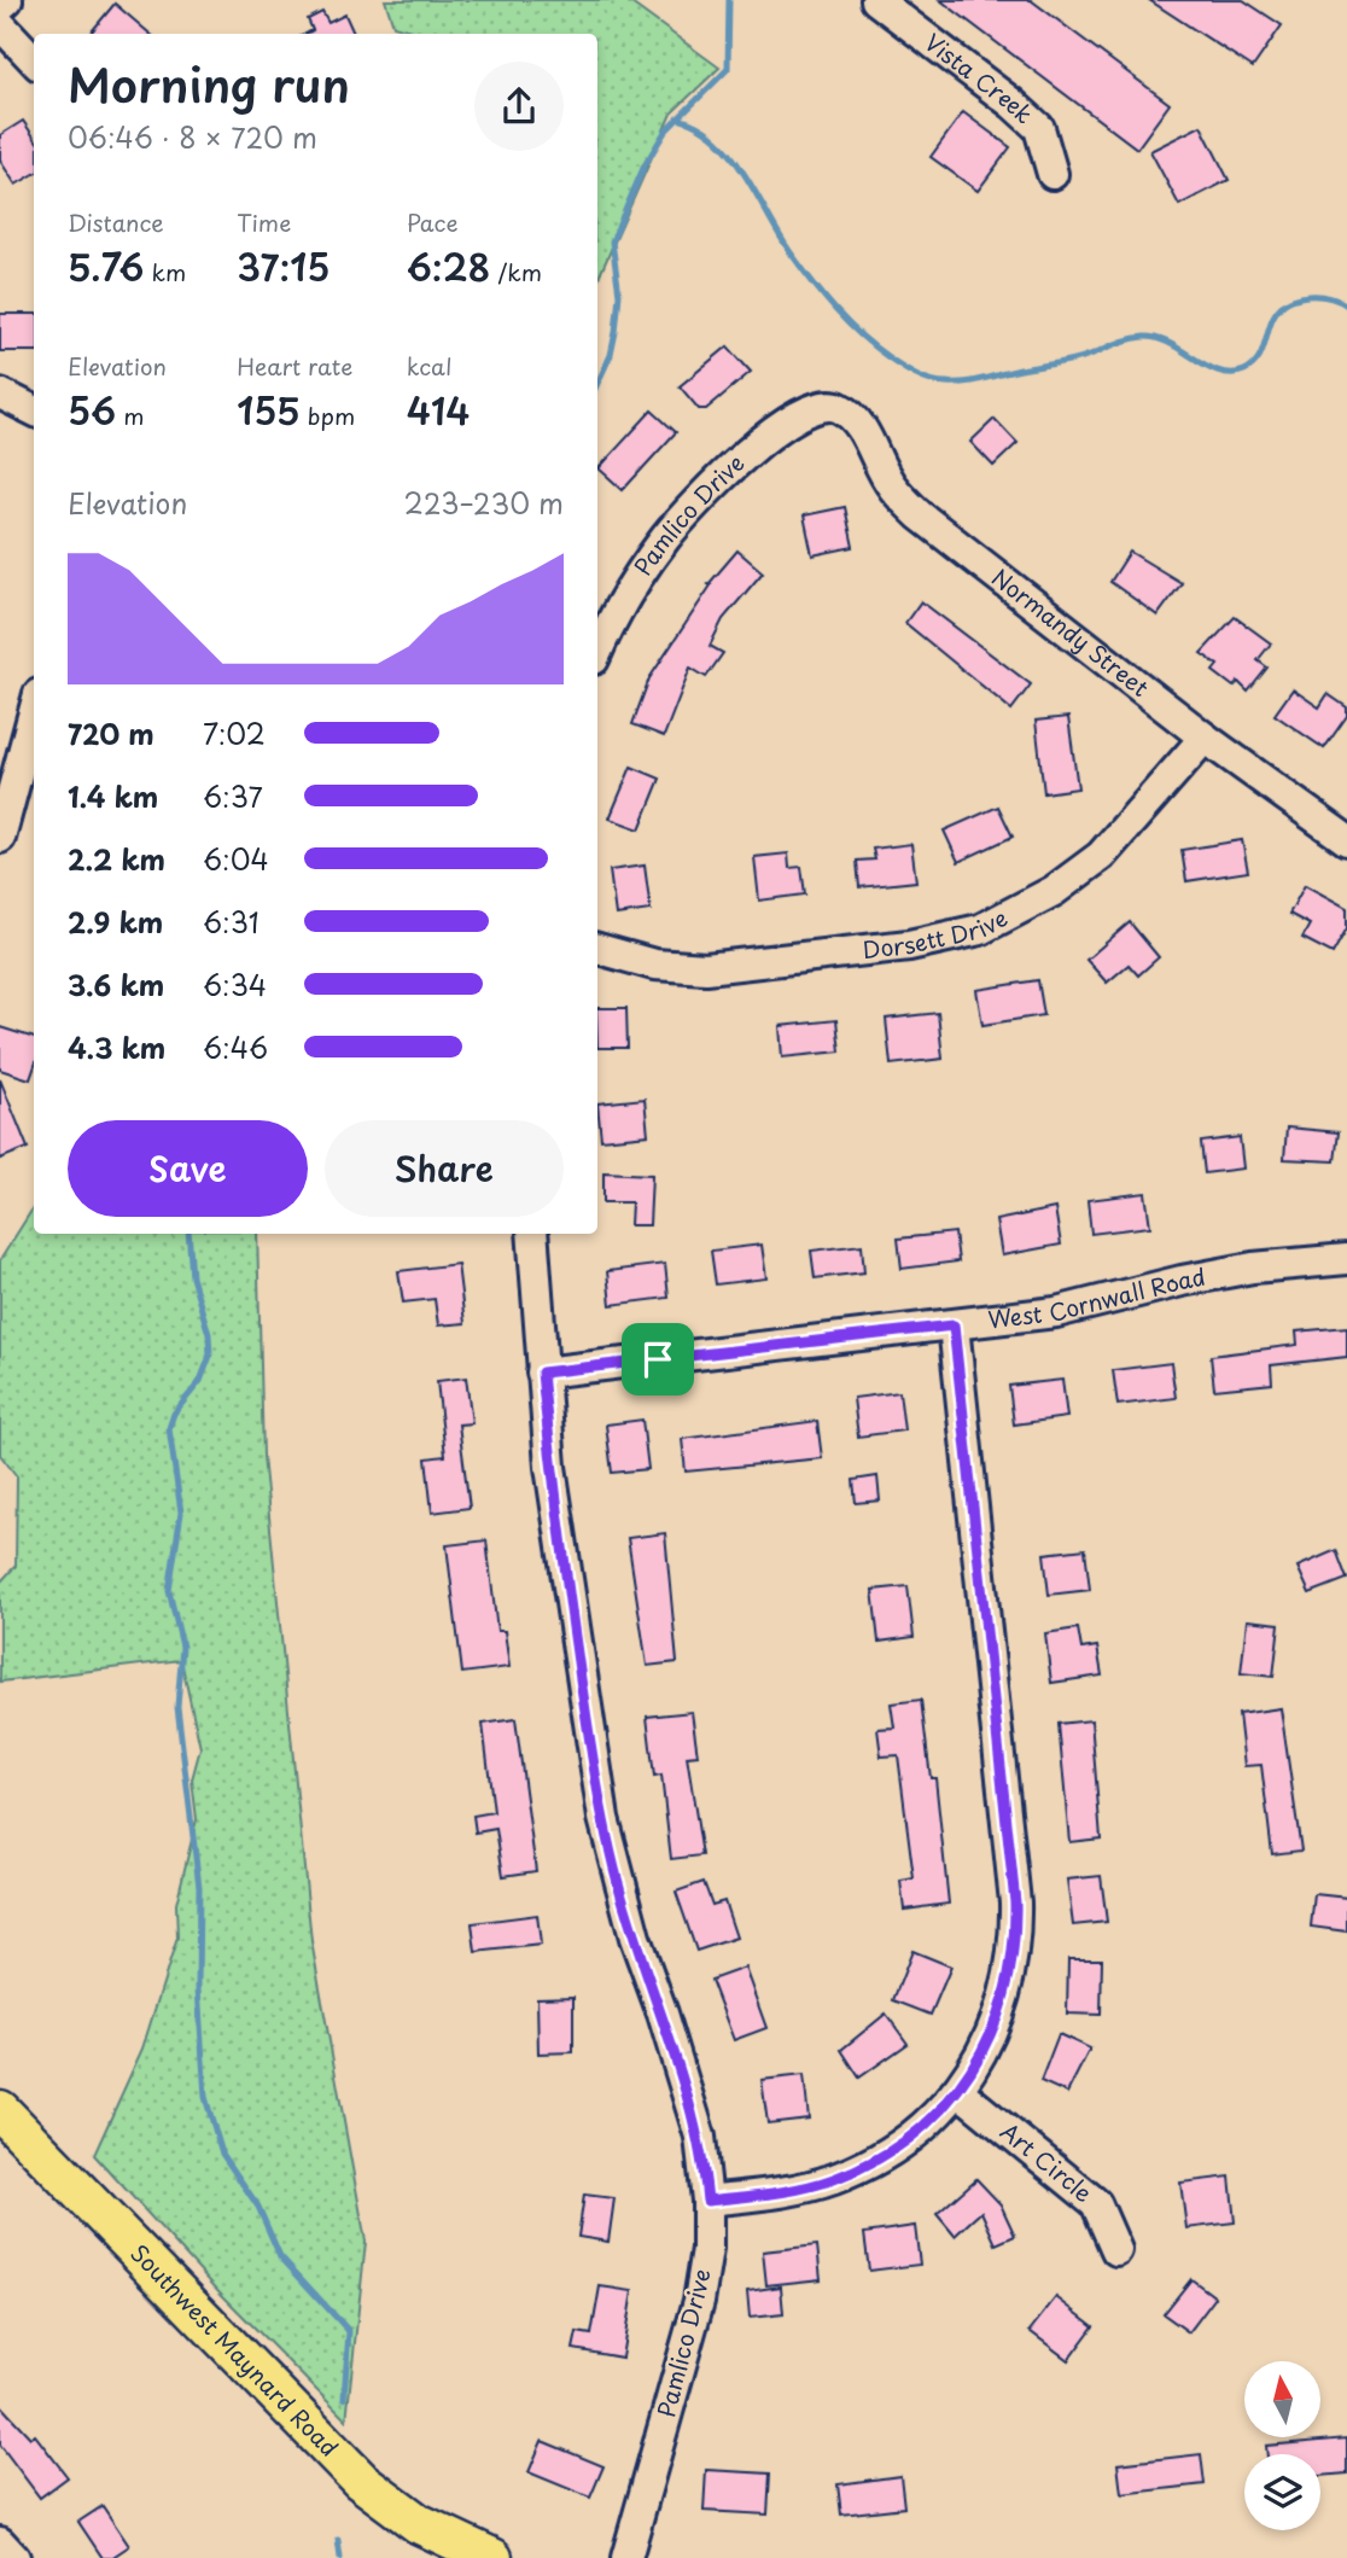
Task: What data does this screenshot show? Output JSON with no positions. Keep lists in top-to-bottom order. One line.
{"streets":{"main road":["Southwest Maynard Road"],"street":["Vista Creek","Pamlico Drive","Normandy Street","Dorsett Drive","West Cornwall Road","Art Circle"]},"crossings":[["Pamlico Drive","Normandy Street"],["Pamlico Drive","West Cornwall Road"],["Normandy Street","Dorsett Drive"]],"north":"top","page":{"heading":["Morning run","06:46 · 8 × 720 m"],"stats":[["Distance","5.76 km"],["Time","37:15"],["Pace","6:28 /km"],["Elevation","56 m"],["Heart rate","155 bpm"],["kcal","414"]],"chart":["Elevation","223–230 m"],"list":[{"name":"720 m","note":"7:02"},{"name":"1.4 km","note":"6:37"},{"name":"2.2 km","note":"6:04"},{"name":"2.9 km","note":"6:31"},{"name":"3.6 km","note":"6:34"},{"name":"4.3 km","note":"6:46"}],"buttons":["Save","Share"]}}
